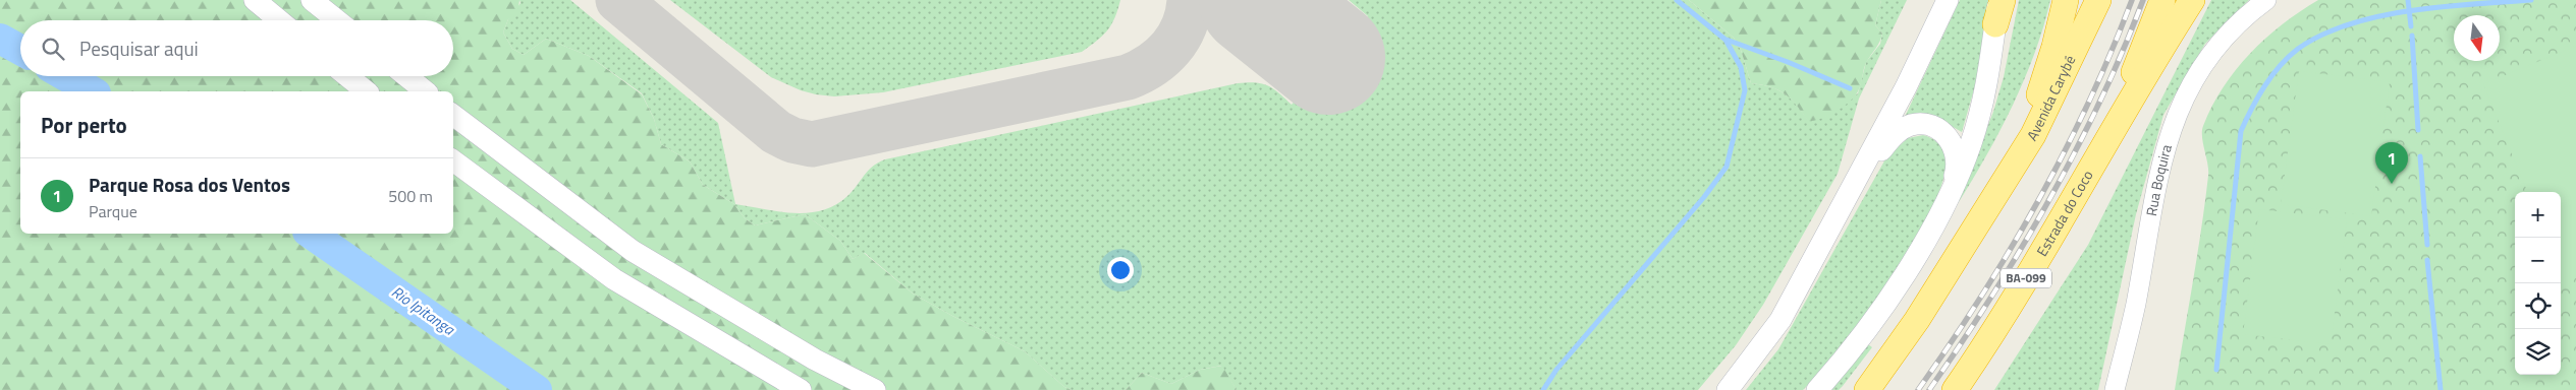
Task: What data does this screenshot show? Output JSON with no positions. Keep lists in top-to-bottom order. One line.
{"streets":{"highway":["Avenida Carybé","Estrada do Coco","BA-099"],"street":["Rua Boquira"]},"water":["Rio Ipitanga"],"north":"bottom","page":{"search":"Pesquisar aqui","heading":"Por perto","pins":"1","list":[{"mark":"1","name":"Parque Rosa dos Ventos","note":"Parque","value":"500 m"}],"map_buttons":["+","−"]}}
